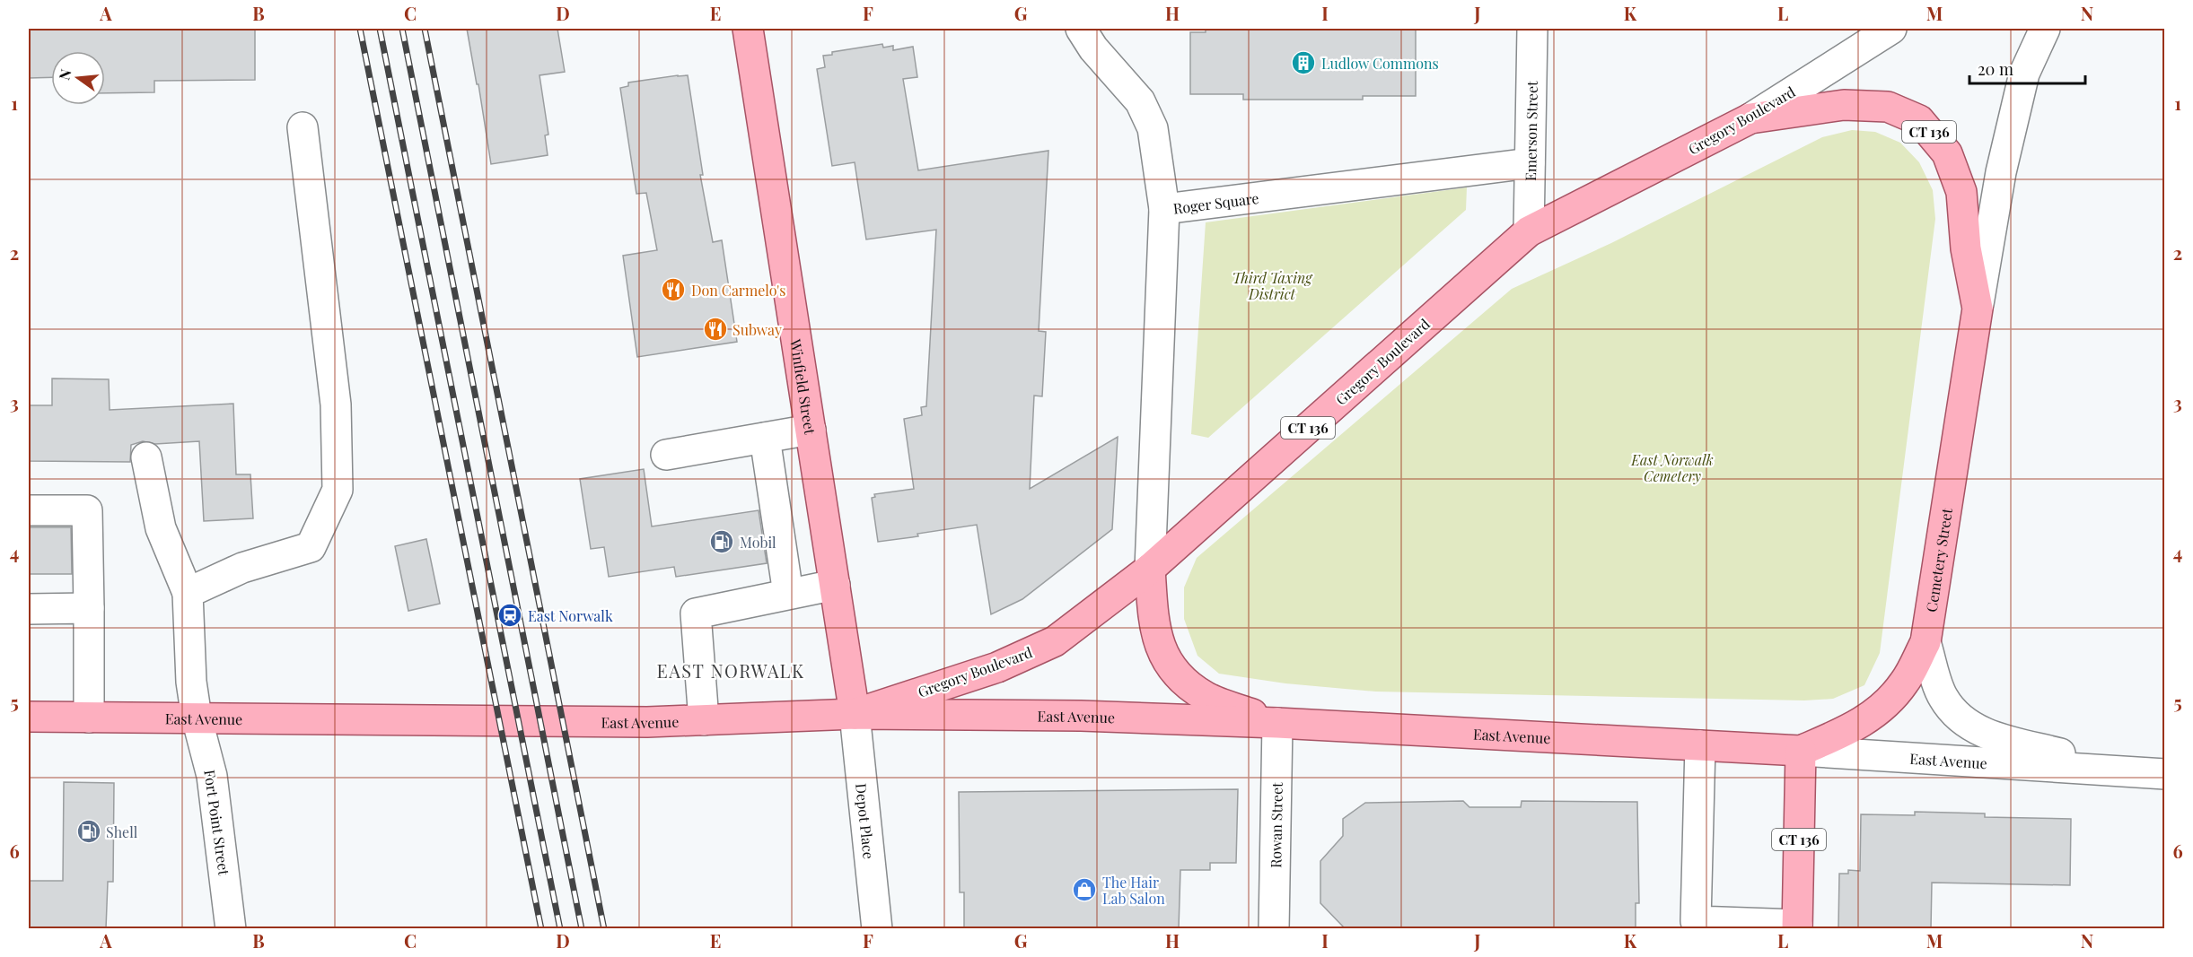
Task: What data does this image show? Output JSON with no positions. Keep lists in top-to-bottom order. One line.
{"streets":{"main road":["Gregory Boulevard","CT 136","Winfield Street","Cemetery Street","East Avenue"],"street":["Emerson Street","Roger Square","Depot Place","Fort Point Street","Rowan Street"]},"crossings":[["Gregory Boulevard","Emerson Street"],["Gregory Boulevard","Roger Square"],["Gregory Boulevard","Winfield Street"],["Gregory Boulevard","Cemetery Street"],["Gregory Boulevard","East Avenue"],["Gregory Boulevard","Depot Place"],["Emerson Street","Roger Square"],["CT 136","Cemetery Street"],["CT 136","East Avenue"],["Winfield Street","East Avenue"],["Winfield Street","Depot Place"],["Cemetery Street","East Avenue"],["East Avenue","Depot Place"],["East Avenue","Fort Point Street"],["East Avenue","Rowan Street"]],"districts":["EAST NORWALK"],"parks":["Third Taxing District","East Norwalk Cemetery"],"places":{"building":["Ludlow Commons"],"restaurant":["Don Carmelo's","Subway"],"fuel station":["Mobil","Shell"],"station":["East Norwalk"],"shop":["The Hair Lab Salon"]},"scale_bar":"20 m","north":"left","grid":{"columns":["A","B","C","D","E","F","G","H","I","J","K","L","M","N"],"rows":["1","2","3","4","5","6"]}}
